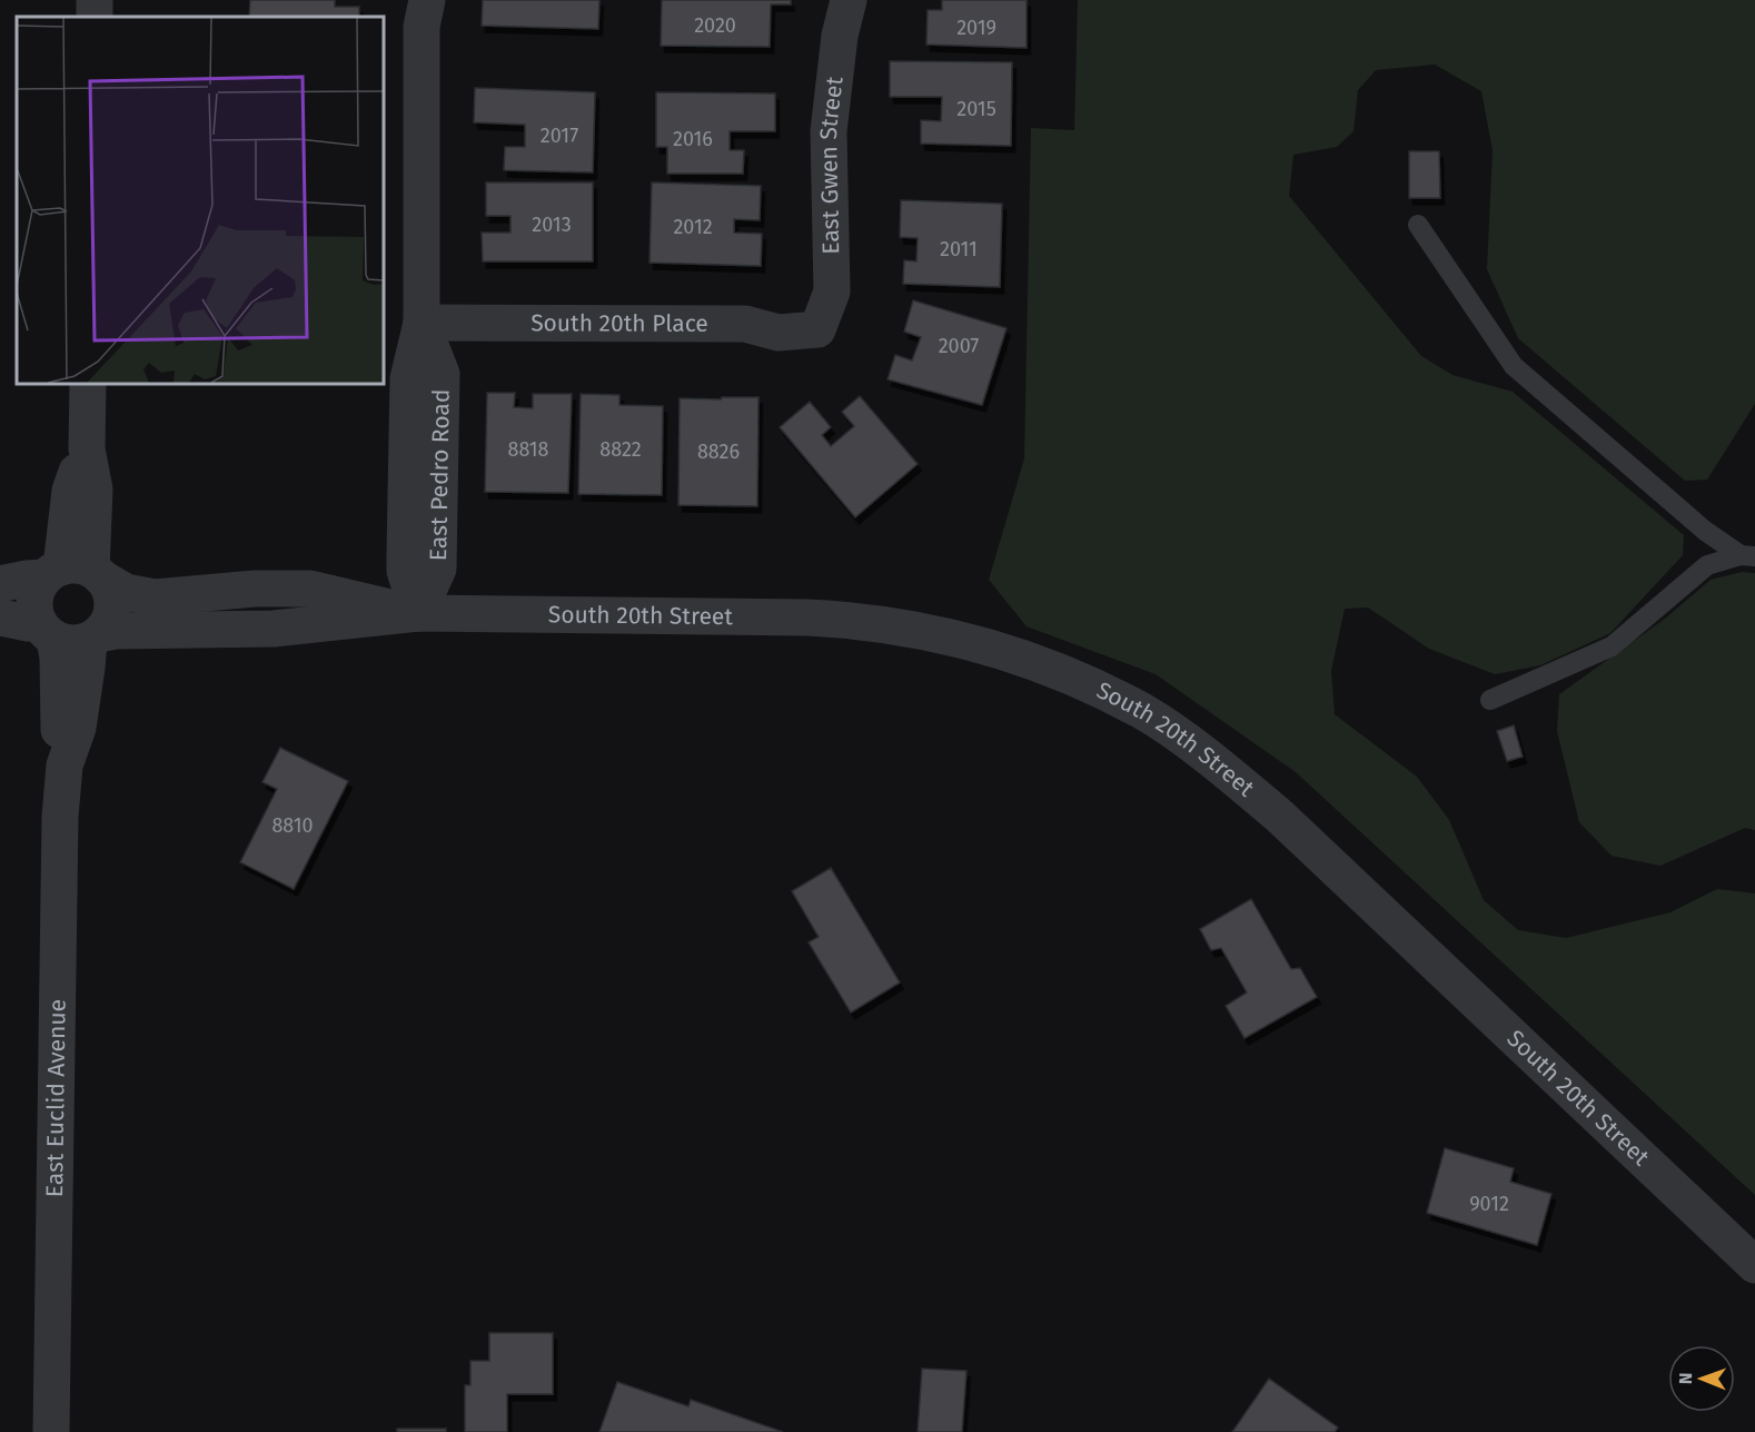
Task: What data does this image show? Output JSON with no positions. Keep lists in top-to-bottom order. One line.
{"streets":{"street":["East Gwen Street","South 20th Place","East Pedro Road","South 20th Street","East Euclid Avenue"]},"crossings":[["East Gwen Street","South 20th Place"],["South 20th Place","East Pedro Road"],["East Pedro Road","South 20th Street"],["South 20th Street","East Euclid Avenue"]],"house_numbers":["2020","2019","2015","2017","2016","2013","2012","2011","2007","8818","8822","8826","8810","9012"],"north":"left"}
